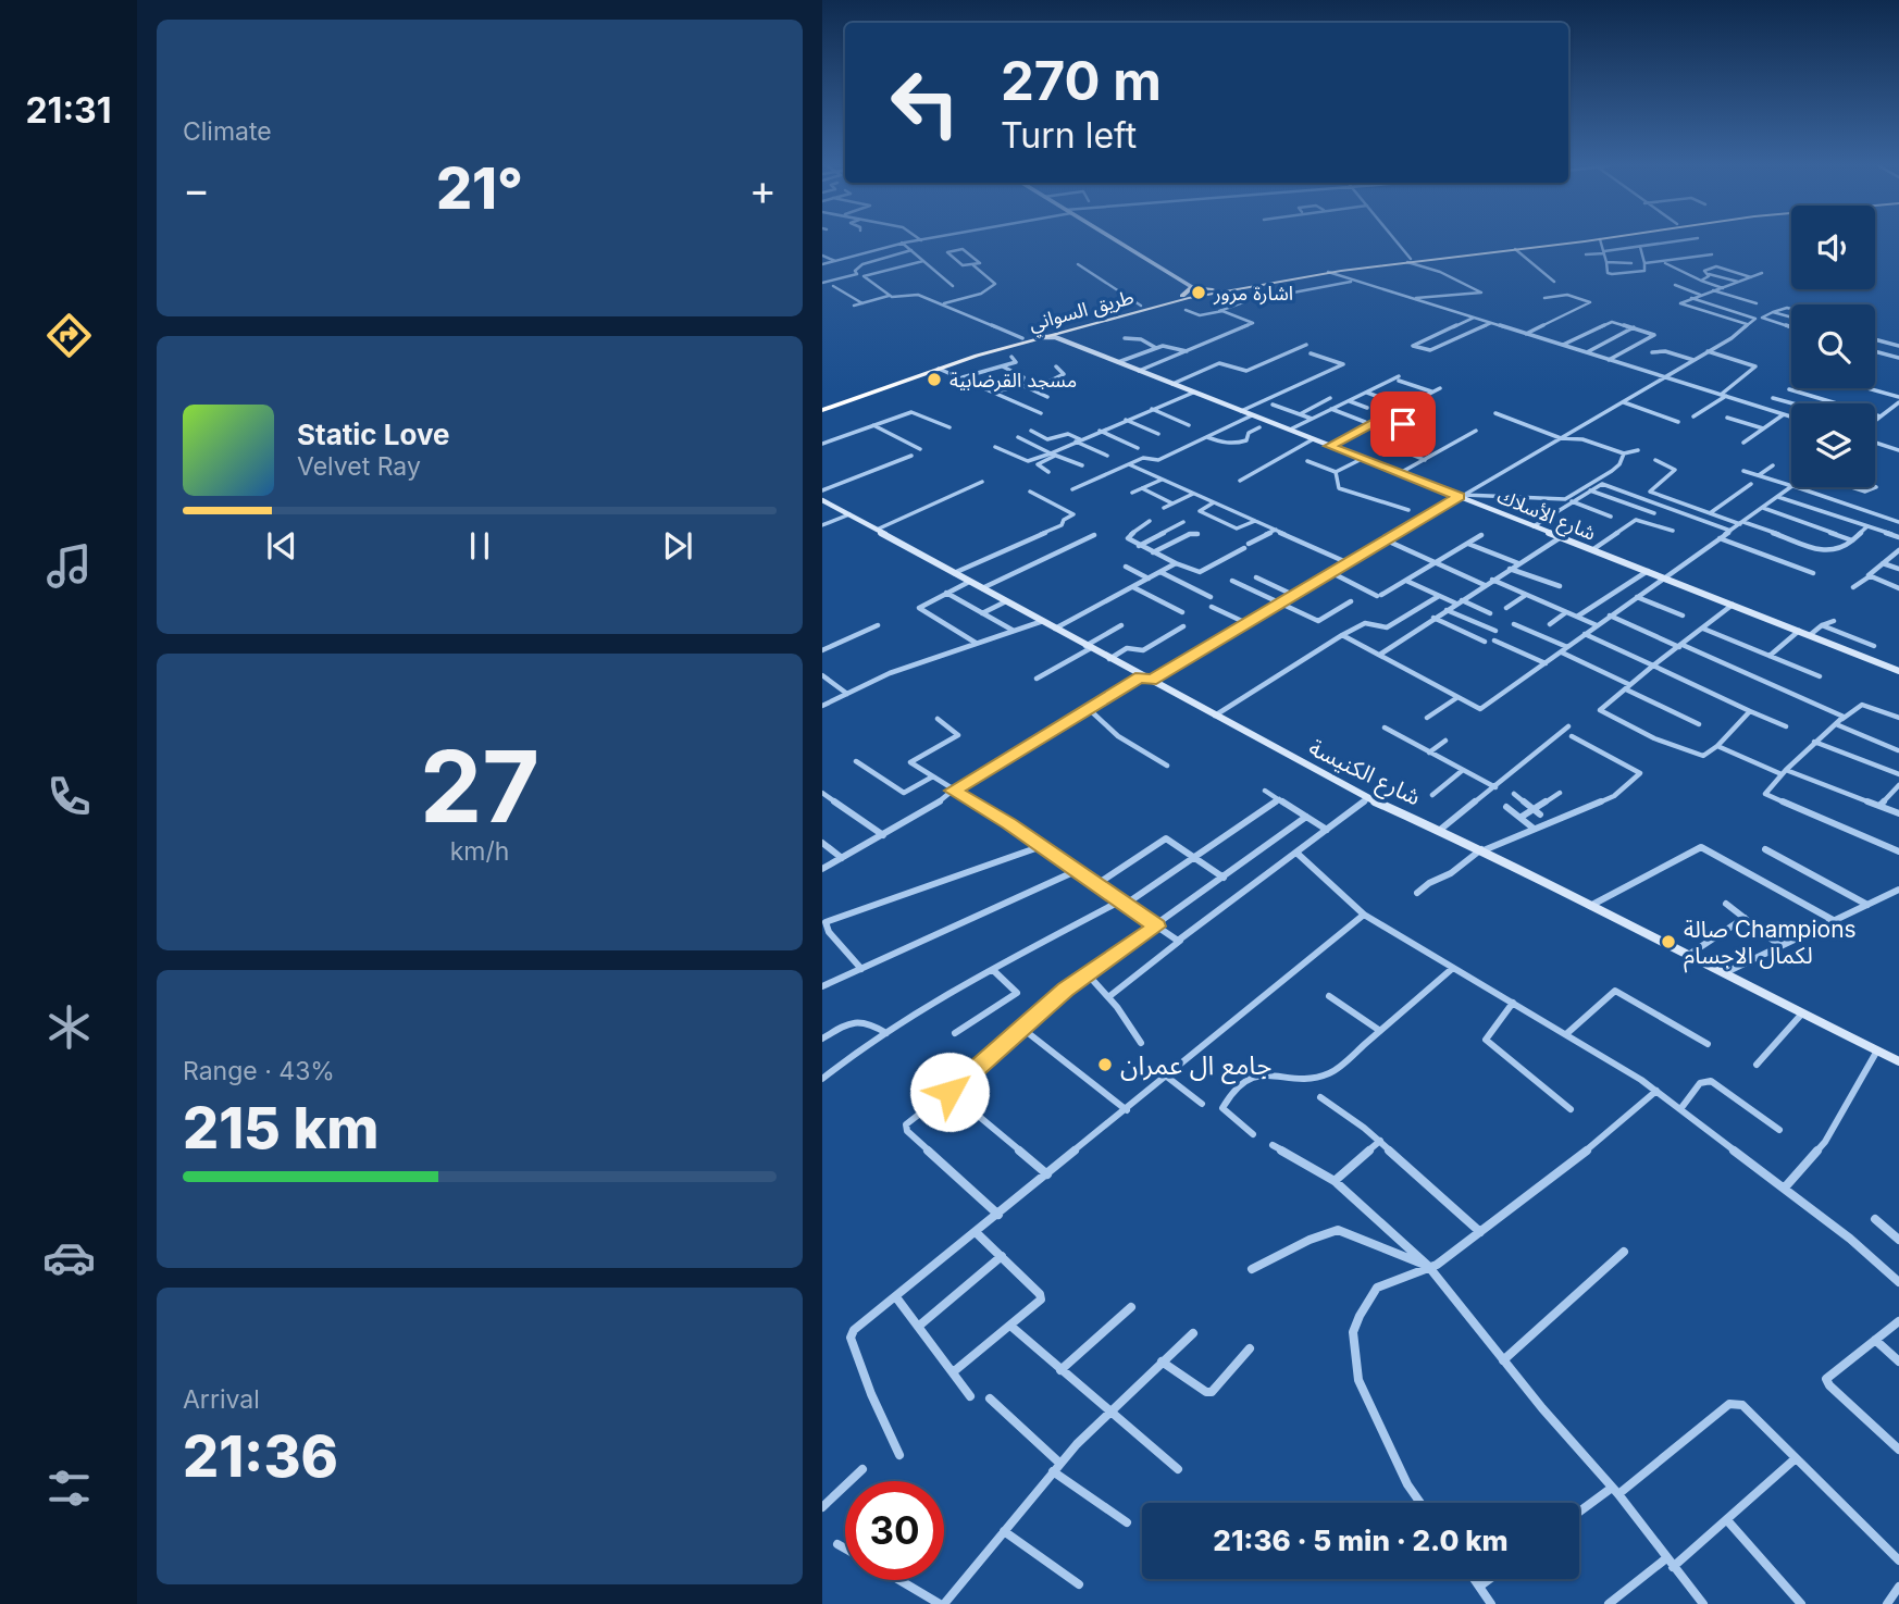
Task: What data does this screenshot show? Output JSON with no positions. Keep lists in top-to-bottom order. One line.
{"streets":{"highway":["طريق السواني"],"main road":["شارع الأسلاك","شارع الكنيسة"]},"crossings":[["طريق السواني","شارع الأسلاك"]],"places":["اشارة مرور","مسجد القرضابية","صالة Champions لكمال الاجسام","جامع ال عمران"],"page":{"tabs":"21:31","tile":["Climate",["27","km/h"],["Range · 43%","215 km"],["Arrival","21:36"]],"turn":["270 m","Turn left"],"heat":["−","21°","+"],"song":["Static Love","Velvet Ray"],"limit":"30","trip":"21:36 · 5 min · 2.0 km"}}
